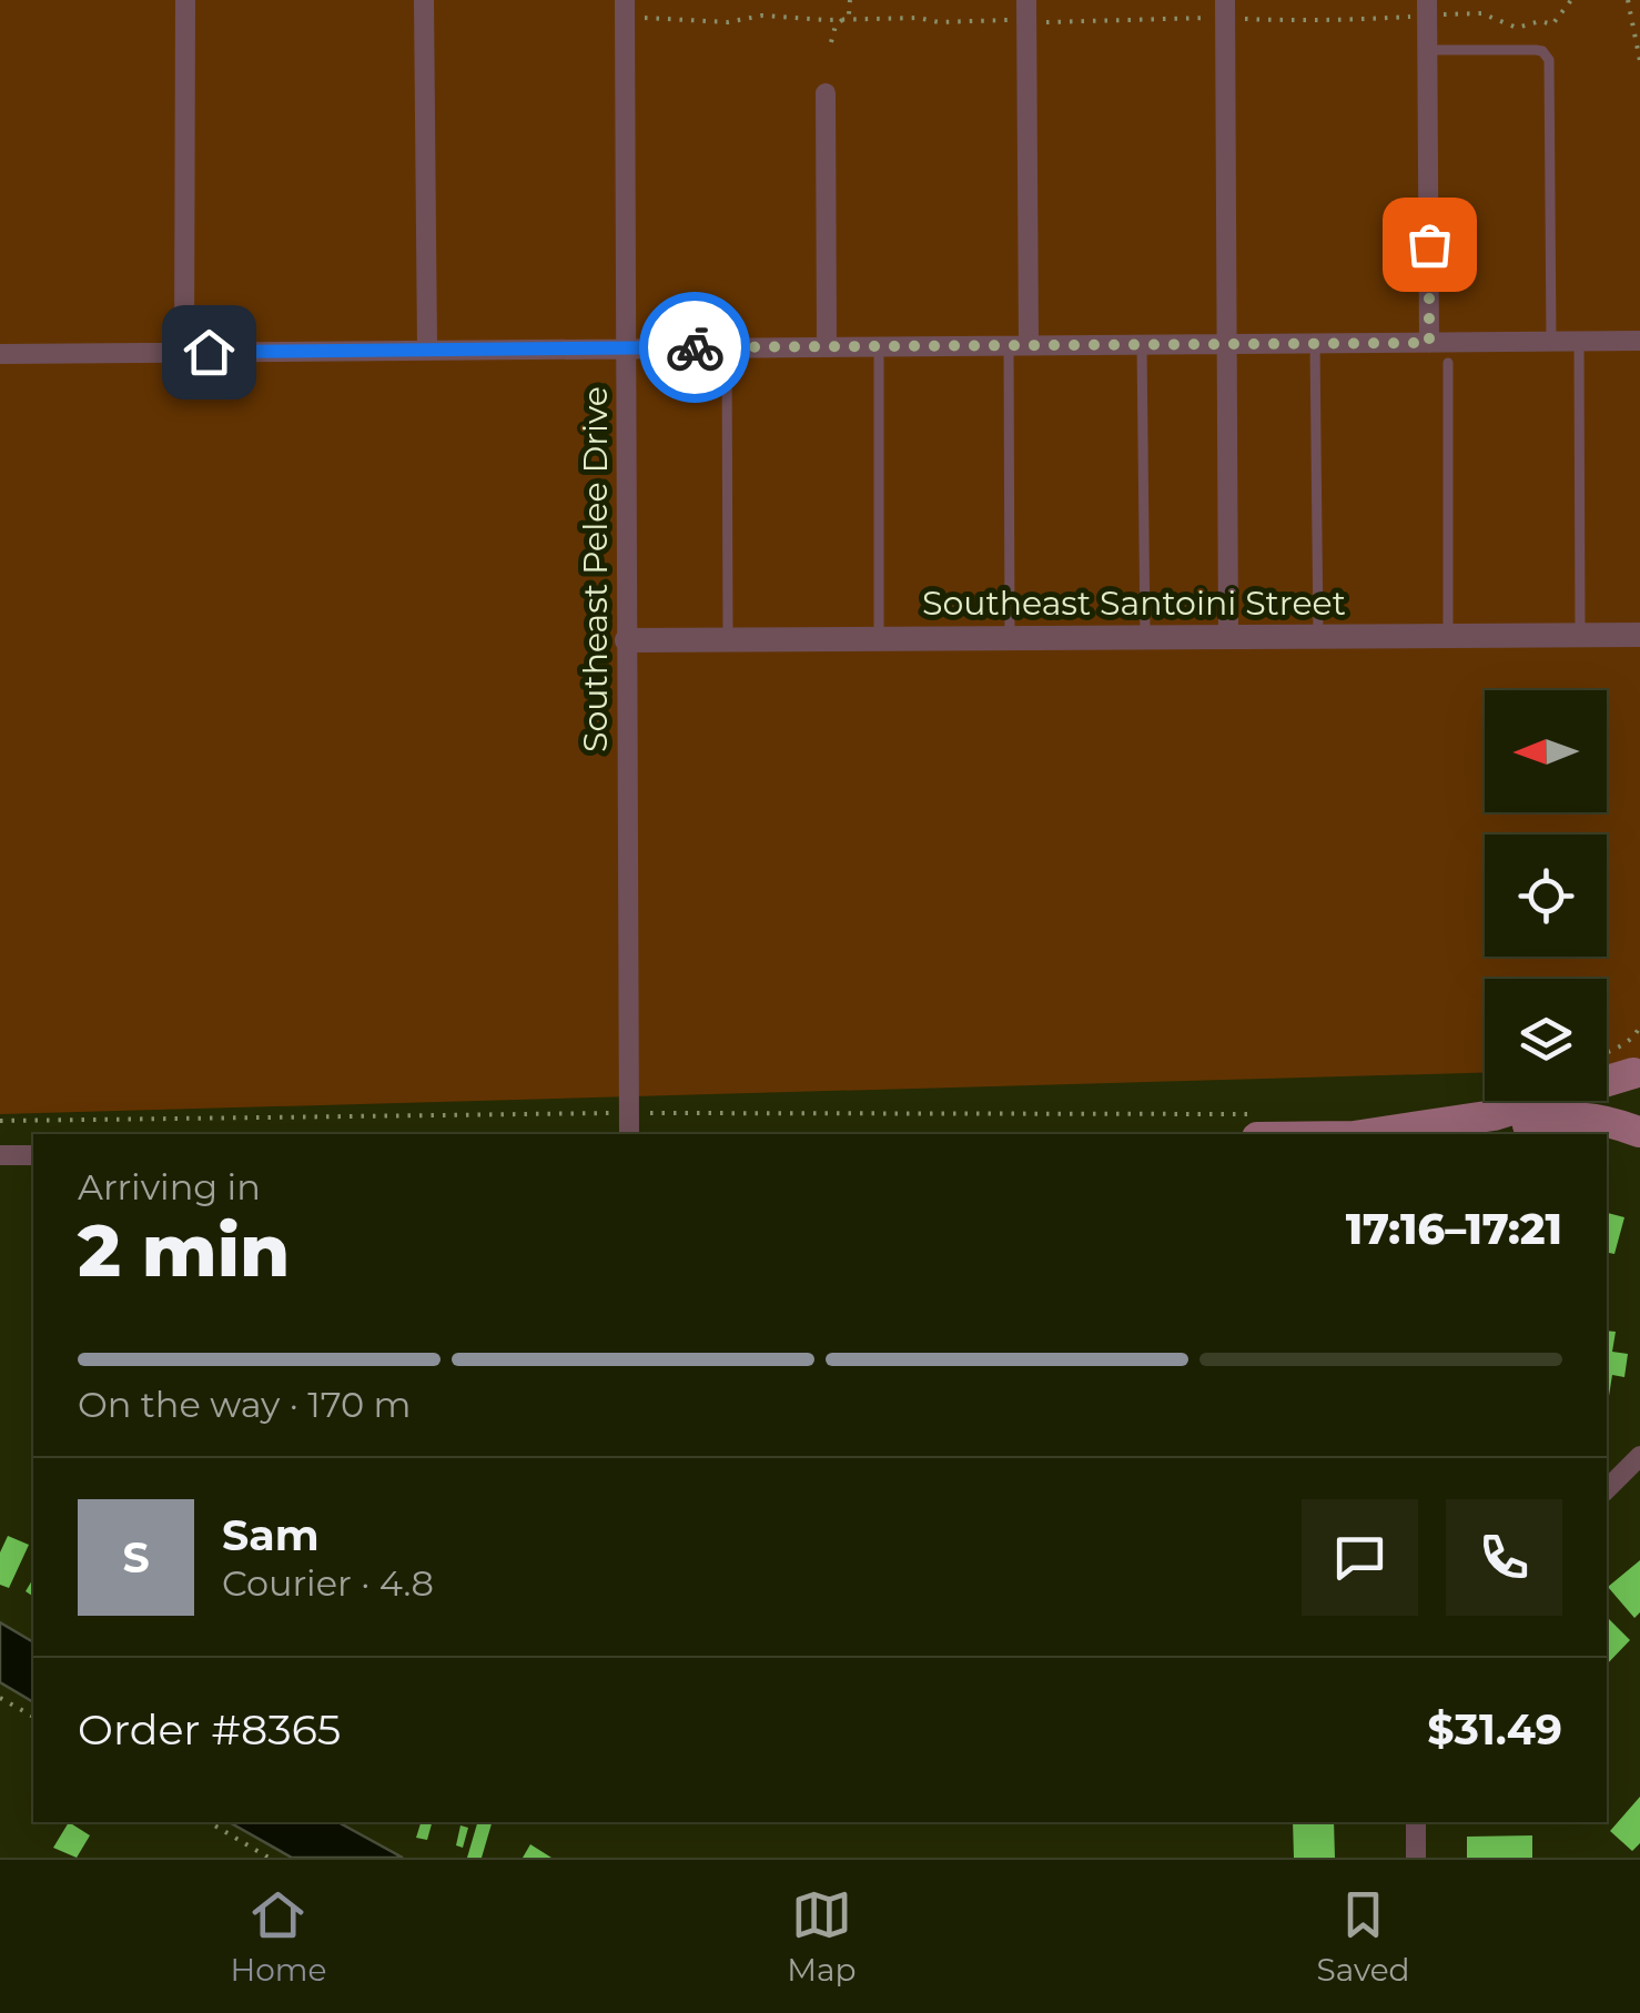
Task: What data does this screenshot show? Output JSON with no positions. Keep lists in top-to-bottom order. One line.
{"streets":{"street":["Southeast Pelee Drive","Southeast Santoini Street"]},"crossings":[["Southeast Pelee Drive","Southeast Santoini Street"]],"north":"left","page":{"heading":["2 min","Arriving in","17:16–17:21"],"panel":["Sam","Courier · 4.8","Order #8365","$31.49"],"bar":"On the way · 170 m","round":"S","tabs":["Home","Map","Saved"]}}
